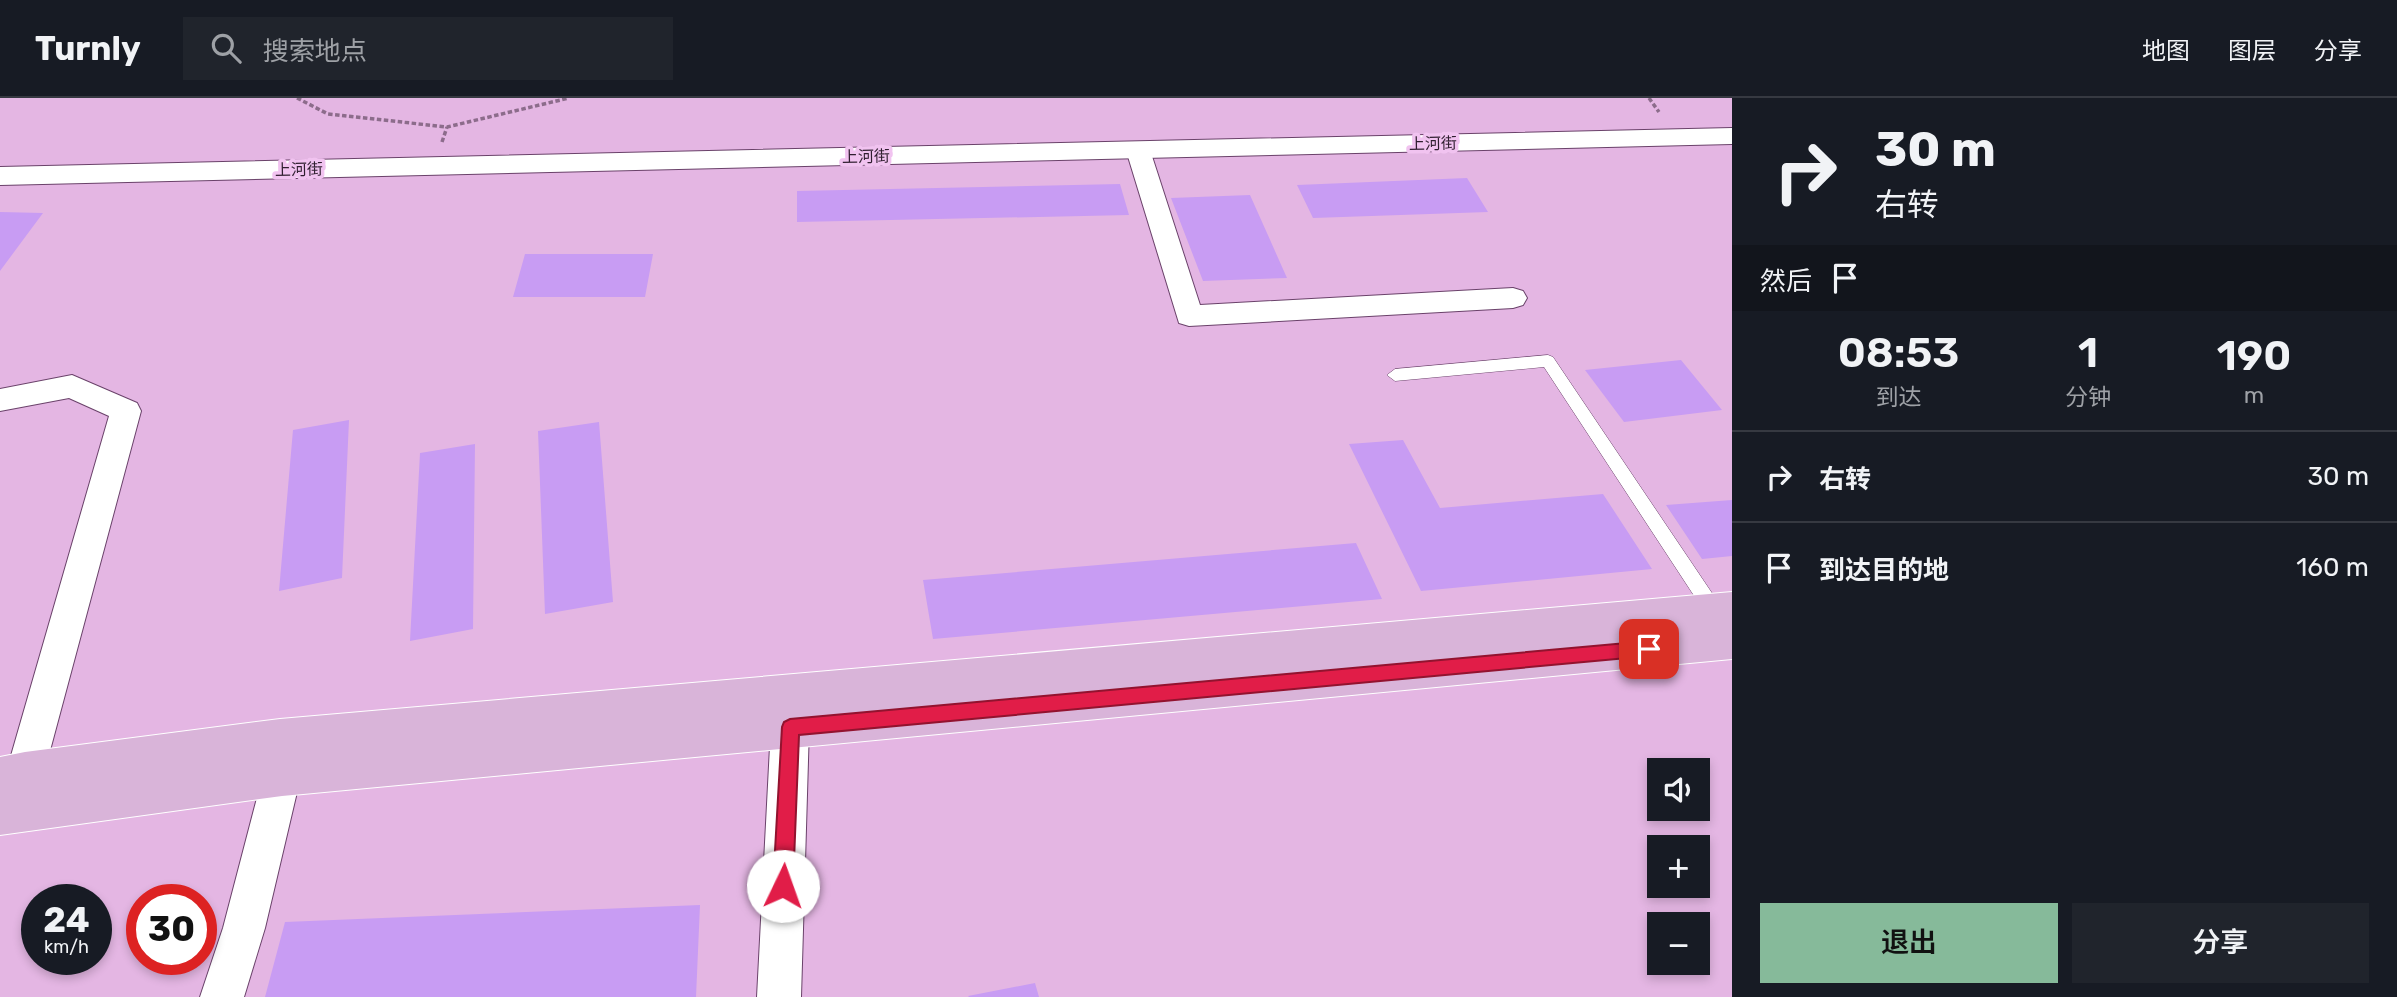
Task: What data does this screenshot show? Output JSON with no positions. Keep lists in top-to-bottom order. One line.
{"streets":{"street":["上河街"]},"page":{"header":"Turnly","search":"搜索地点","nav":["地图","图层","分享"],"turn":["30 m","右转"],"then":"然后","eta":["08:53","到达","1","分钟","190","m"],"list":[{"name":"右转","value":"30 m"},{"name":"到达目的地","value":"160 m"}],"map_buttons":["+","−"],"speed":"24 km/h","limit":"30","buttons":["退出","分享"]}}
